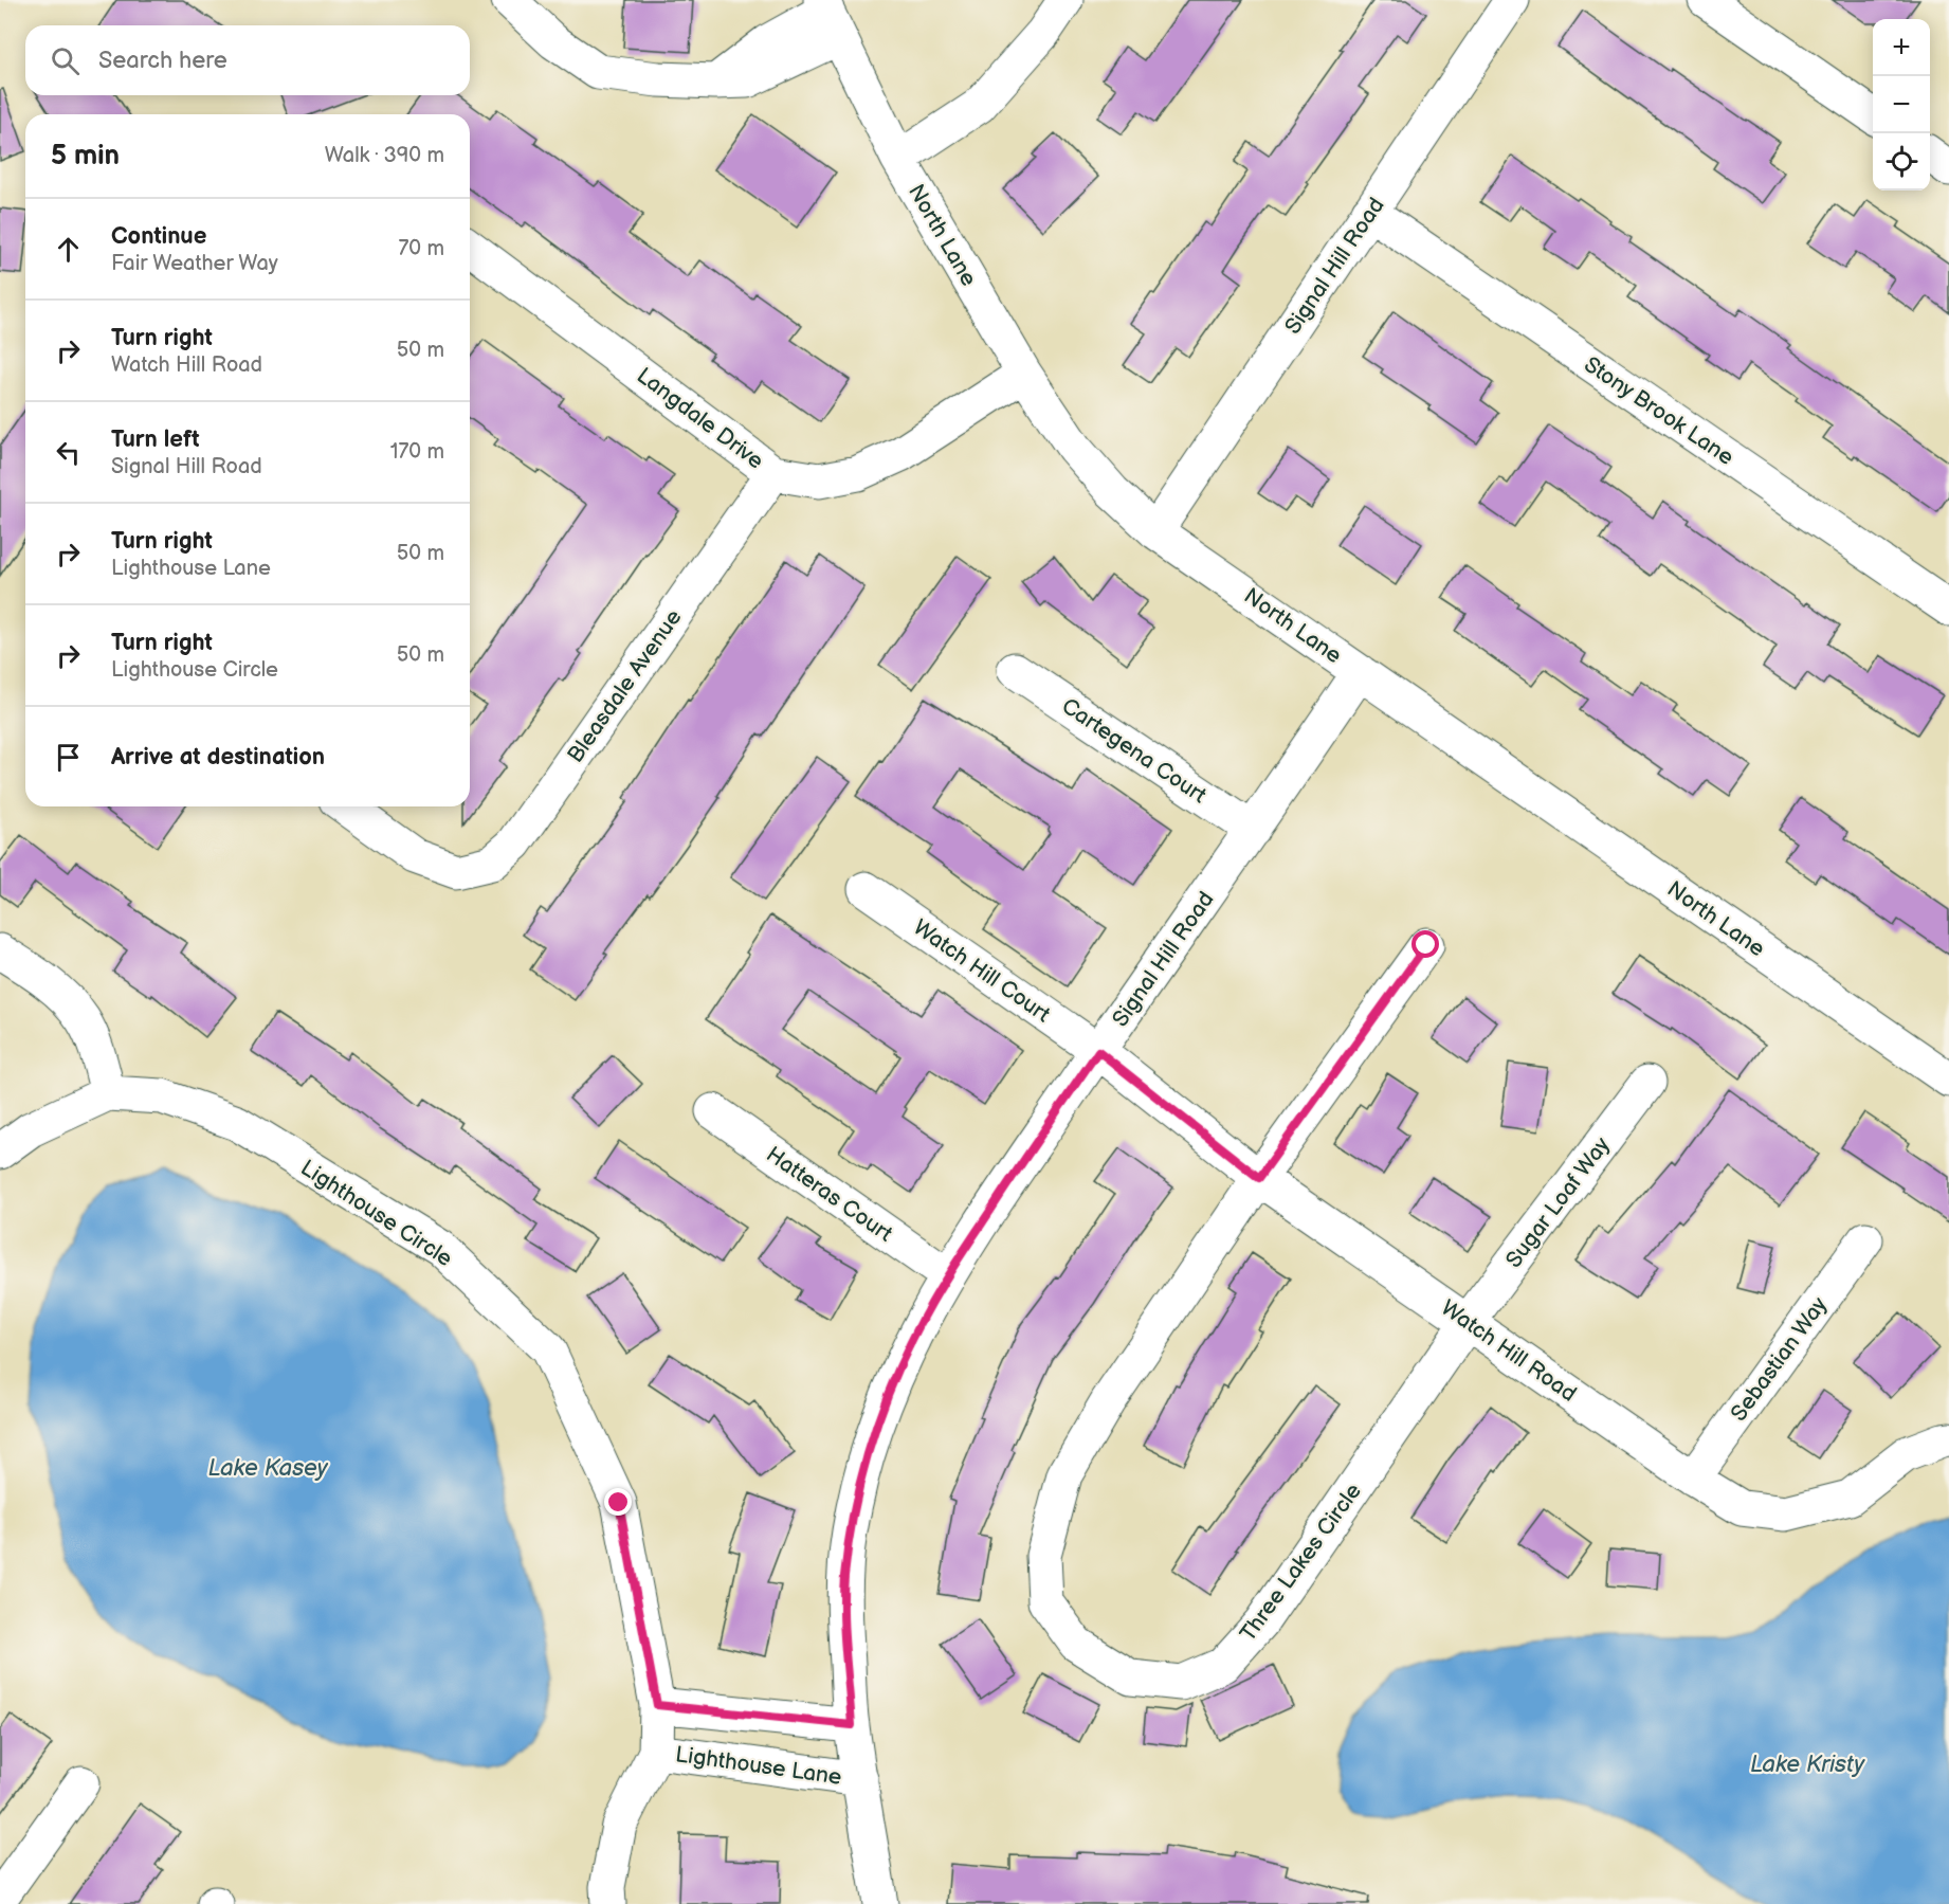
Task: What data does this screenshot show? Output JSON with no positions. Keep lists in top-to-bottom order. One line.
{"streets":{"street":["North Lane","Signal Hill Road","Stony Brook Lane","Langdale Drive","Bleasdale Avenue","Cartegena Court","Watch Hill Court","Hatteras Court","Sugar Loaf Way","Lighthouse Circle","Watch Hill Road","Sebastian Way","Three Lakes Circle","Lighthouse Lane"]},"crossings":[["North Lane","Signal Hill Road"],["North Lane","Langdale Drive"],["Signal Hill Road","Stony Brook Lane"],["Signal Hill Road","Cartegena Court"],["Signal Hill Road","Watch Hill Court"],["Signal Hill Road","Hatteras Court"],["Signal Hill Road","Watch Hill Road"],["Signal Hill Road","Lighthouse Lane"],["Langdale Drive","Bleasdale Avenue"],["Watch Hill Court","Watch Hill Road"],["Sugar Loaf Way","Watch Hill Road"],["Sugar Loaf Way","Three Lakes Circle"],["Lighthouse Circle","Lighthouse Lane"],["Watch Hill Road","Sebastian Way"],["Watch Hill Road","Three Lakes Circle"]],"water":["Lake Kasey","Lake Kristy"],"page":{"map_buttons":["+","−"],"search":"Search here","heading":["5 min","Walk · 390 m"],"list":[["Continue","Fair Weather Way","70 m"],["Turn right","Watch Hill Road","50 m"],["Turn left","Signal Hill Road","170 m"],["Turn right","Lighthouse Lane","50 m"],["Turn right","Lighthouse Circle","50 m"],"Arrive at destination"]}}
